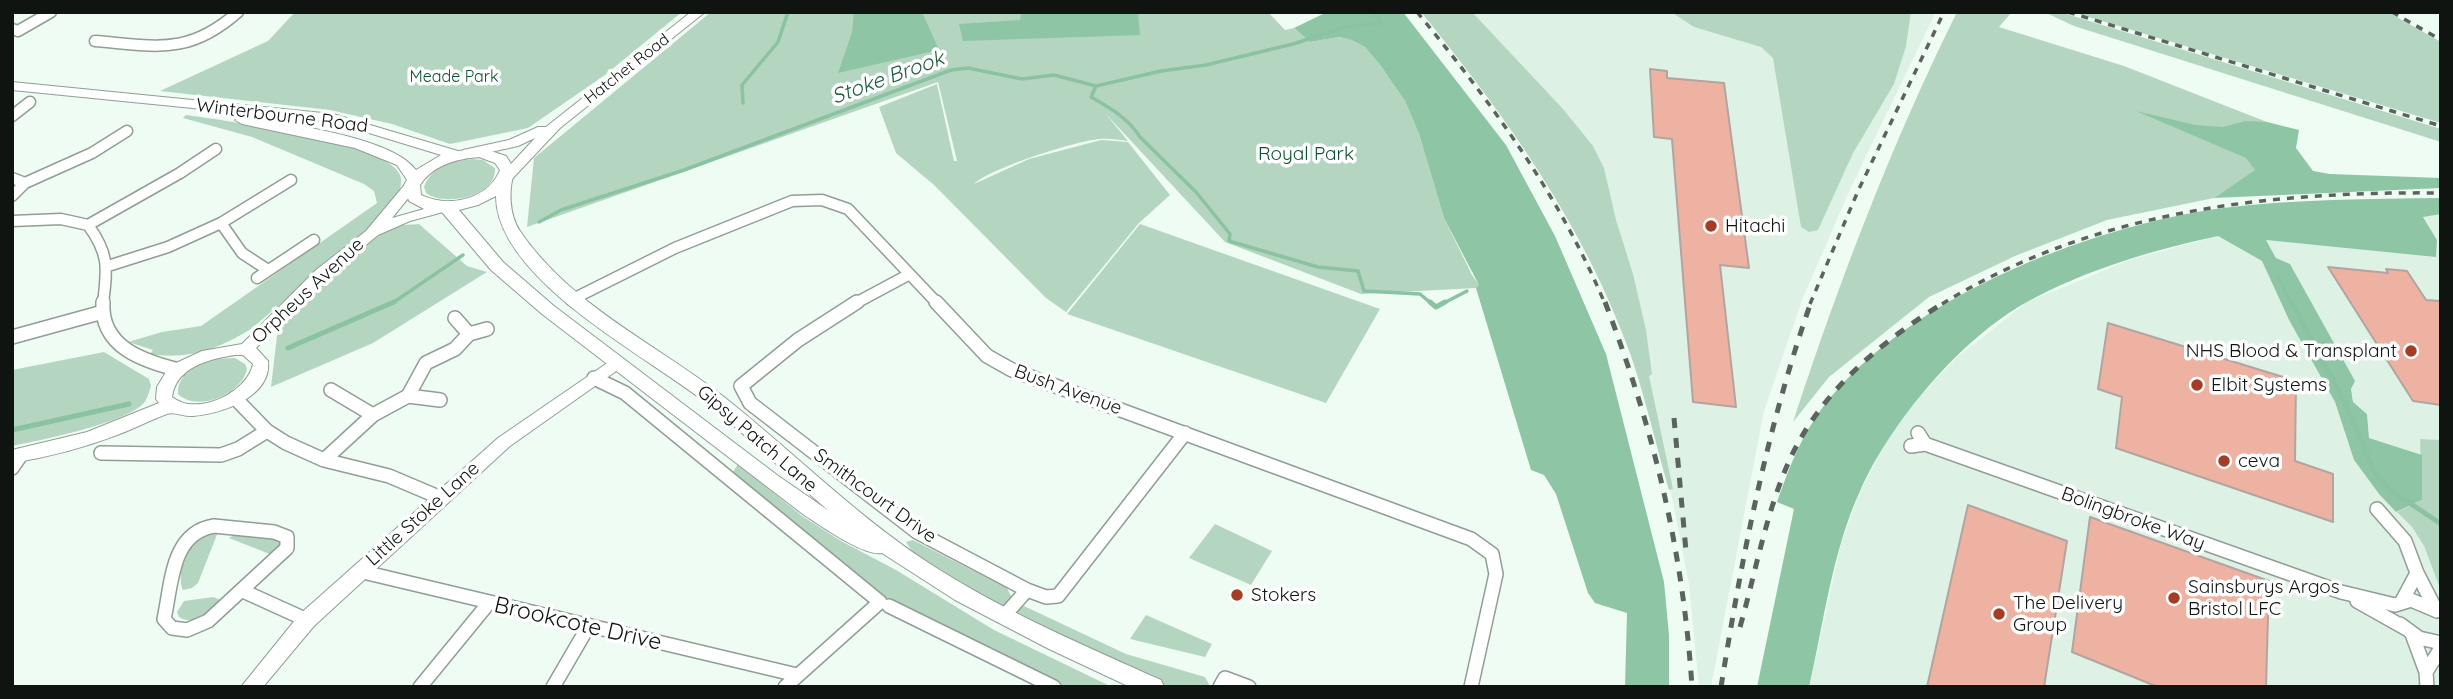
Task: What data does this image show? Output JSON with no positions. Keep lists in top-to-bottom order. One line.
{"streets":{"main road":["Winterbourne Road","Gipsy Patch Lane"],"street":["Hatchet Road","Orpheus Avenue","Bush Avenue","Smithcourt Drive","Little Stoke Lane","Bolingbroke Way","Brookcote Drive"]},"crossings":[["Hatchet Road","Winterbourne Road"],["Hatchet Road","Gipsy Patch Lane"],["Winterbourne Road","Orpheus Avenue"],["Winterbourne Road","Gipsy Patch Lane"],["Orpheus Avenue","Gipsy Patch Lane"],["Bush Avenue","Gipsy Patch Lane"],["Bush Avenue","Smithcourt Drive"],["Gipsy Patch Lane","Little Stoke Lane"],["Little Stoke Lane","Brookcote Drive"]],"water":["Stoke Brook"],"parks":["Meade Park","Royal Park"],"places":["Hitachi","NHS Blood & Transplant","Elbit Systems","ceva","Stokers","Sainsburys Argos Bristol LFC","The Delivery Group"]}
